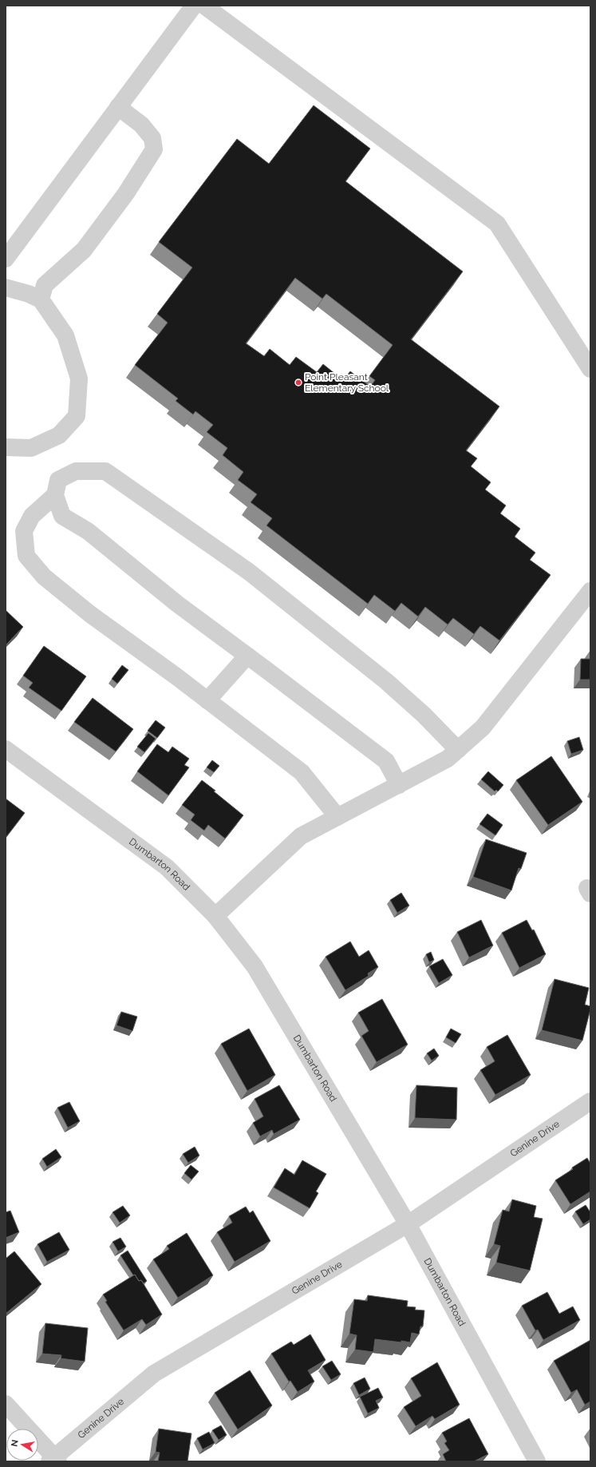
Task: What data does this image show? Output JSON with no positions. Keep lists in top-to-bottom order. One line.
{"streets":{"street":["Dumbarton Road","Genine Drive"]},"crossings":[["Dumbarton Road","Genine Drive"]],"places":["Point Pleasant Elementary School"],"north":"left"}
